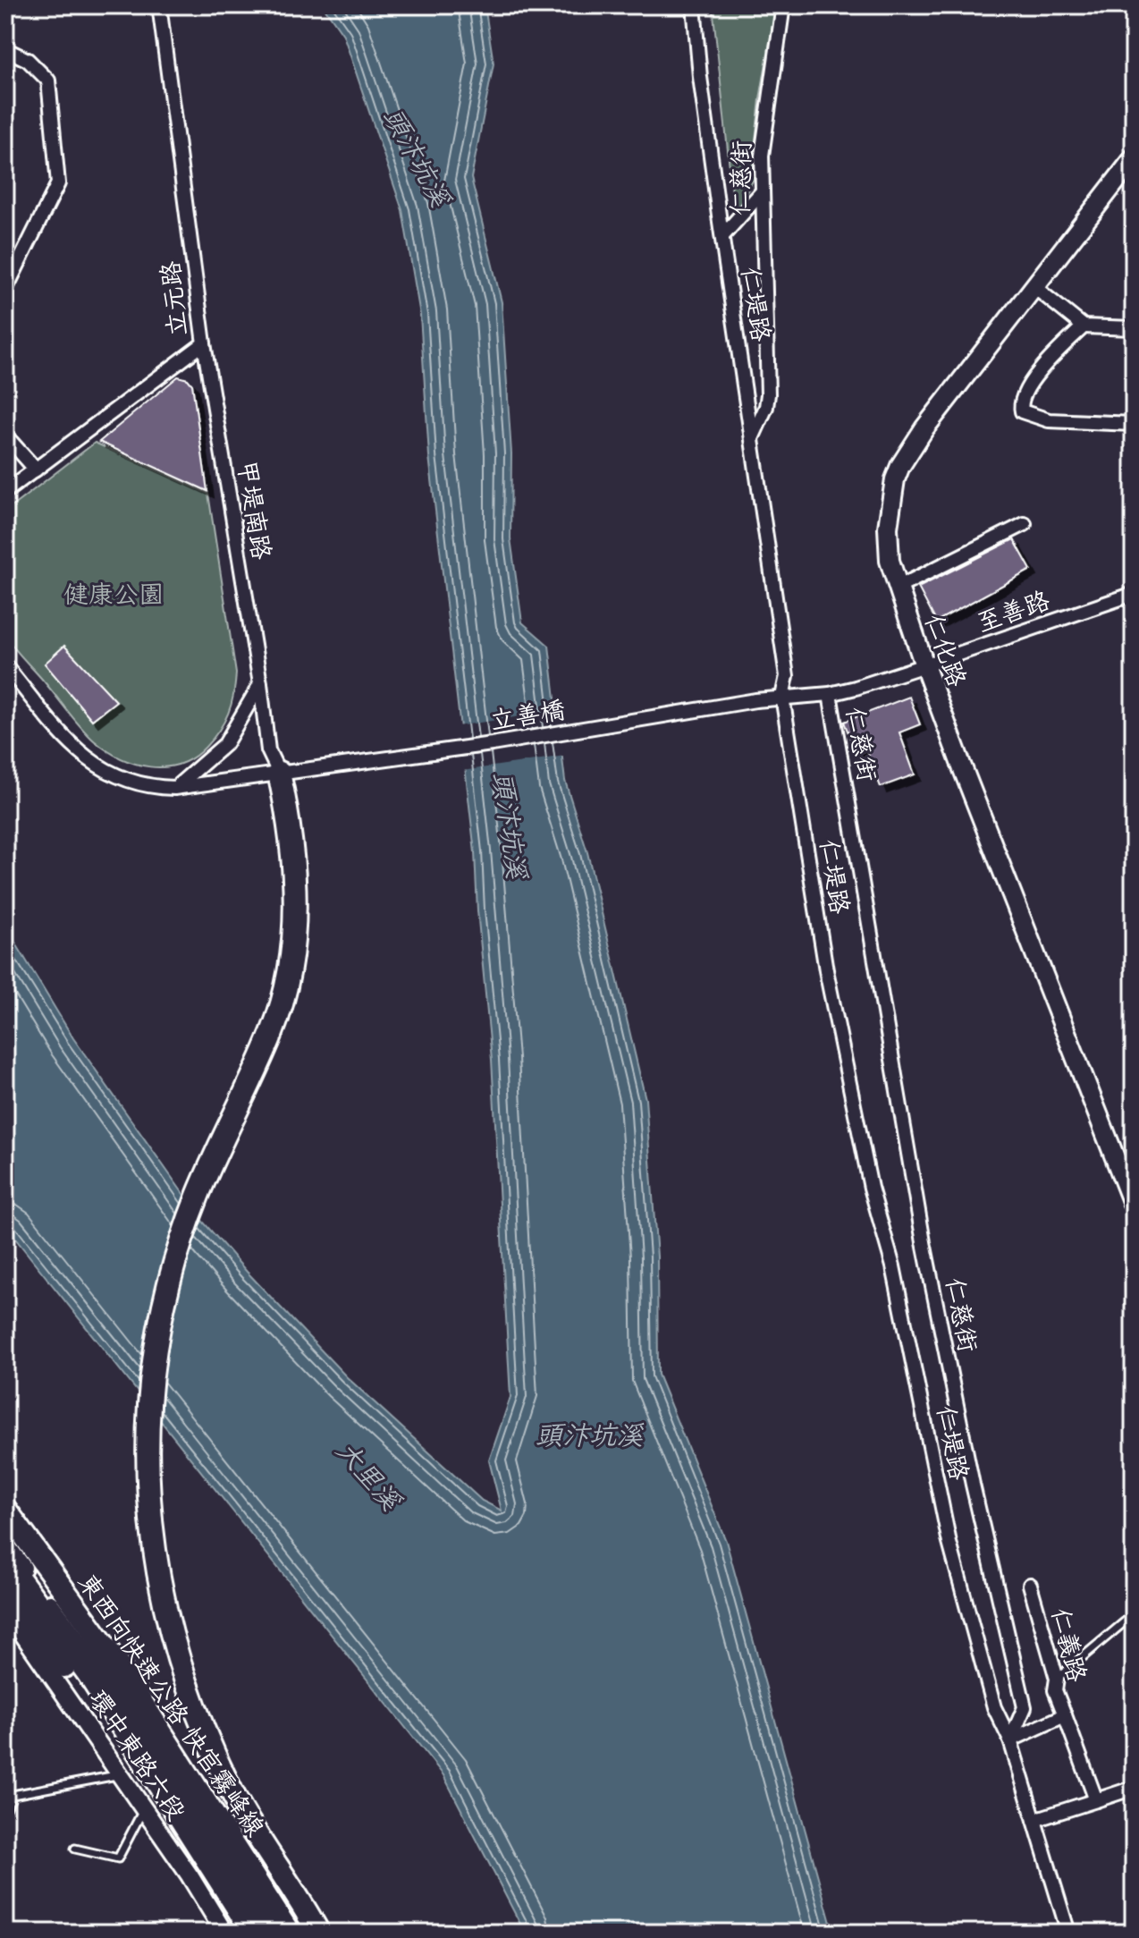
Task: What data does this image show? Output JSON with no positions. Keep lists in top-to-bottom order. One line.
{"streets":{"highway":["東西向快速公路 快官霧峰線"],"main road":["仁化路"],"street":["仁慈街","立元路","仁堤路","甲堤南路","至善路","立善橋","仁義路","環中東路六段"]},"crossings":[["仁慈街","仁堤路"],["仁慈街","至善路"],["仁慈街","仁義路"],["立元路","甲堤南路"],["仁堤路","至善路"],["仁堤路","立善橋"],["仁堤路","仁義路"],["甲堤南路","立善橋"],["至善路","仁化路"],["至善路","立善橋"]],"water":["頭汴坑溪","大里溪"],"parks":["健康公園"]}
